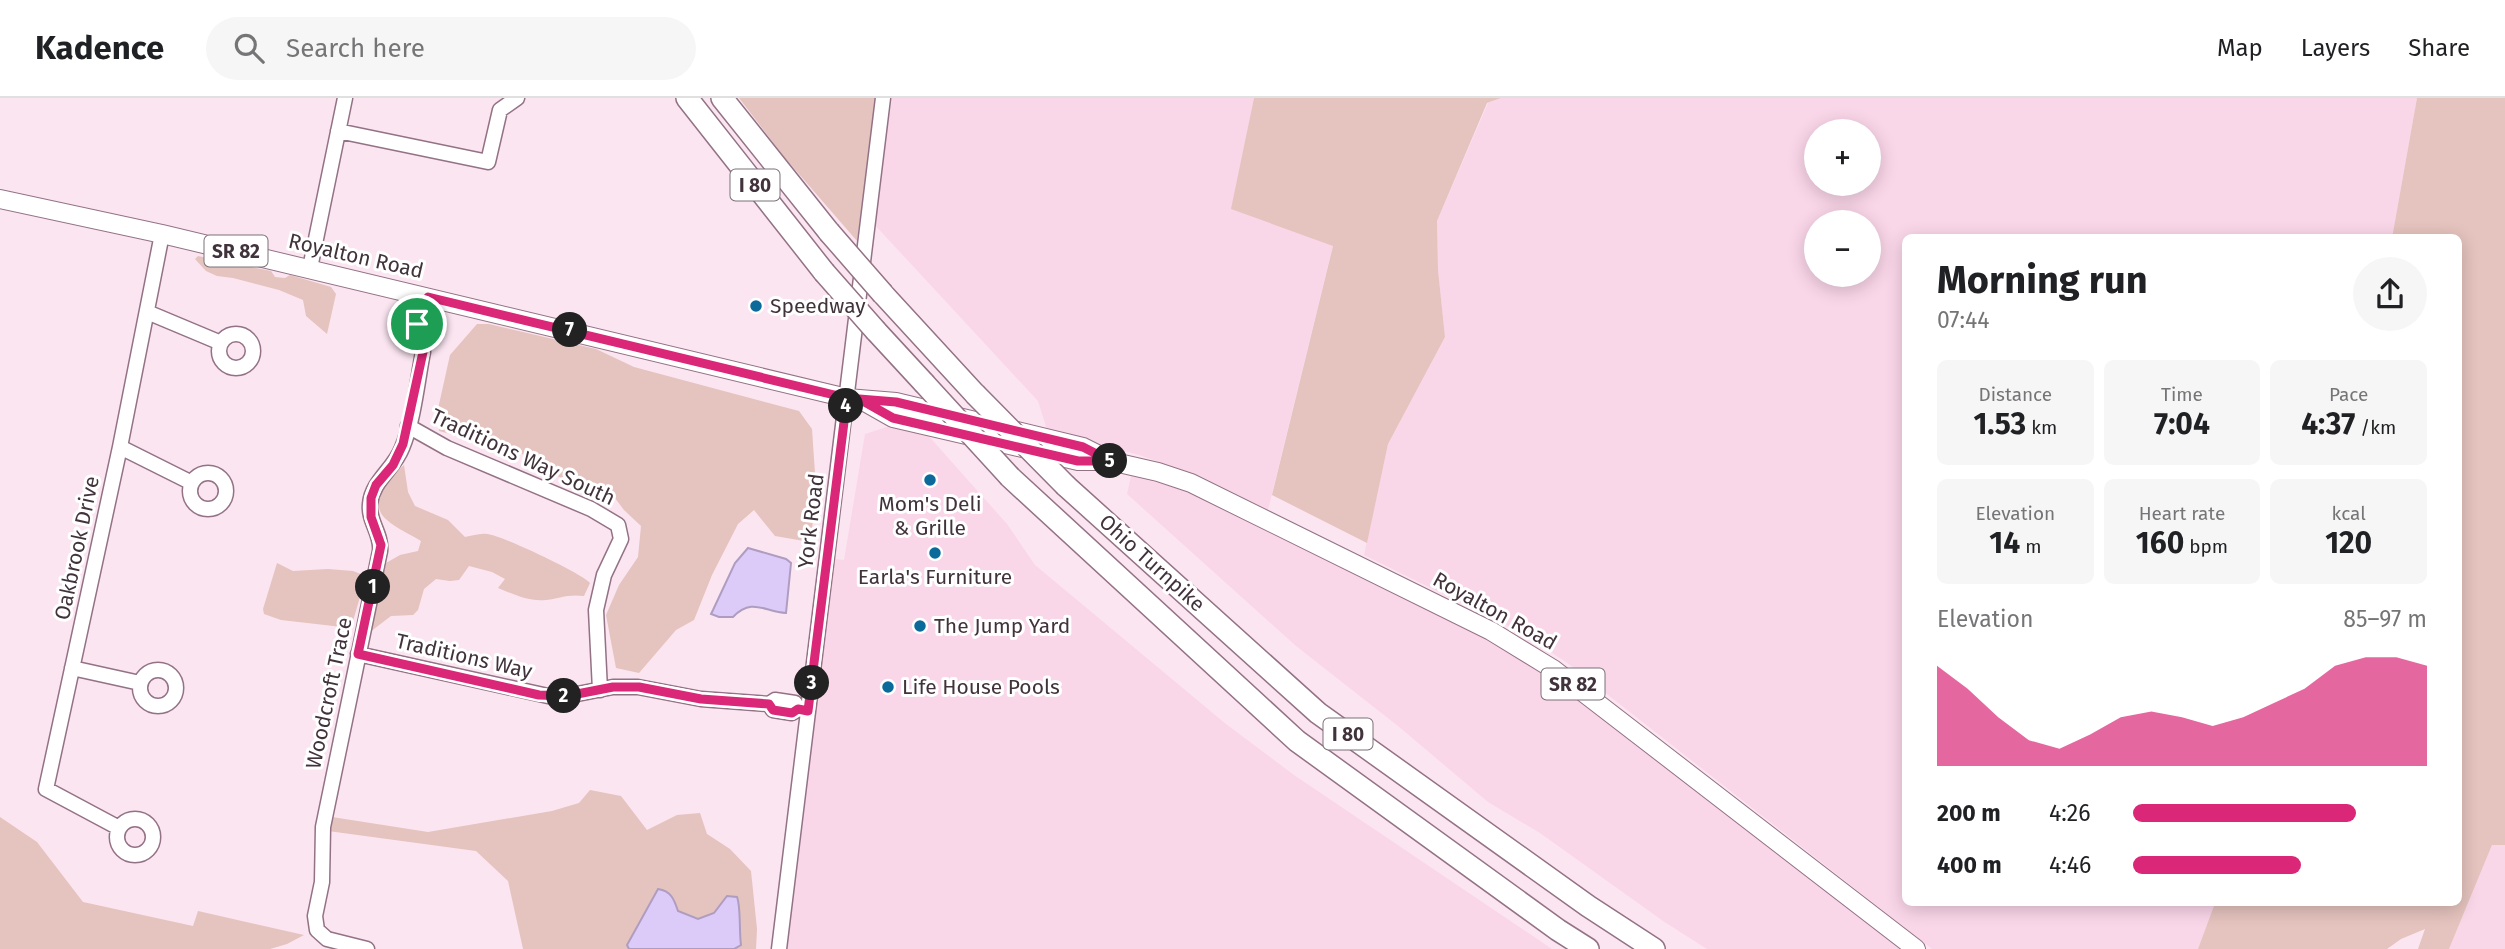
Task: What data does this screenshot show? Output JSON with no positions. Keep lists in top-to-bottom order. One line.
{"streets":{"highway":["I 80","Ohio Turnpike"],"main road":["SR 82","Royalton Road"],"street":["Traditions Way South","York Road","Oakbrook Drive","Traditions Way","Woodcroft Trace"]},"crossings":[["Royalton Road","York Road"],["Royalton Road","Oakbrook Drive"],["Royalton Road","Woodcroft Trace"],["Traditions Way South","Traditions Way"],["Traditions Way South","Woodcroft Trace"],["York Road","Traditions Way"],["Traditions Way","Woodcroft Trace"]],"places":["Speedway","Mom's Deli & Grille","Earla's Furniture","The Jump Yard","Life House Pools"],"page":{"header":"Kadence","search":"Search here","nav":["Map","Layers","Share"],"map_buttons":["+","−"],"heading":["Morning run","07:44"],"pins":["7","4","5","1","3","2"],"stats":[["Distance","1.53 km"],["Time","7:04"],["Pace","4:37 /km"],["Elevation","14 m"],["Heart rate","160 bpm"],["kcal","120"]],"chart":["Elevation","85–97 m"],"list":[{"name":"200 m","note":"4:26"},{"name":"400 m","note":"4:46"}]}}
